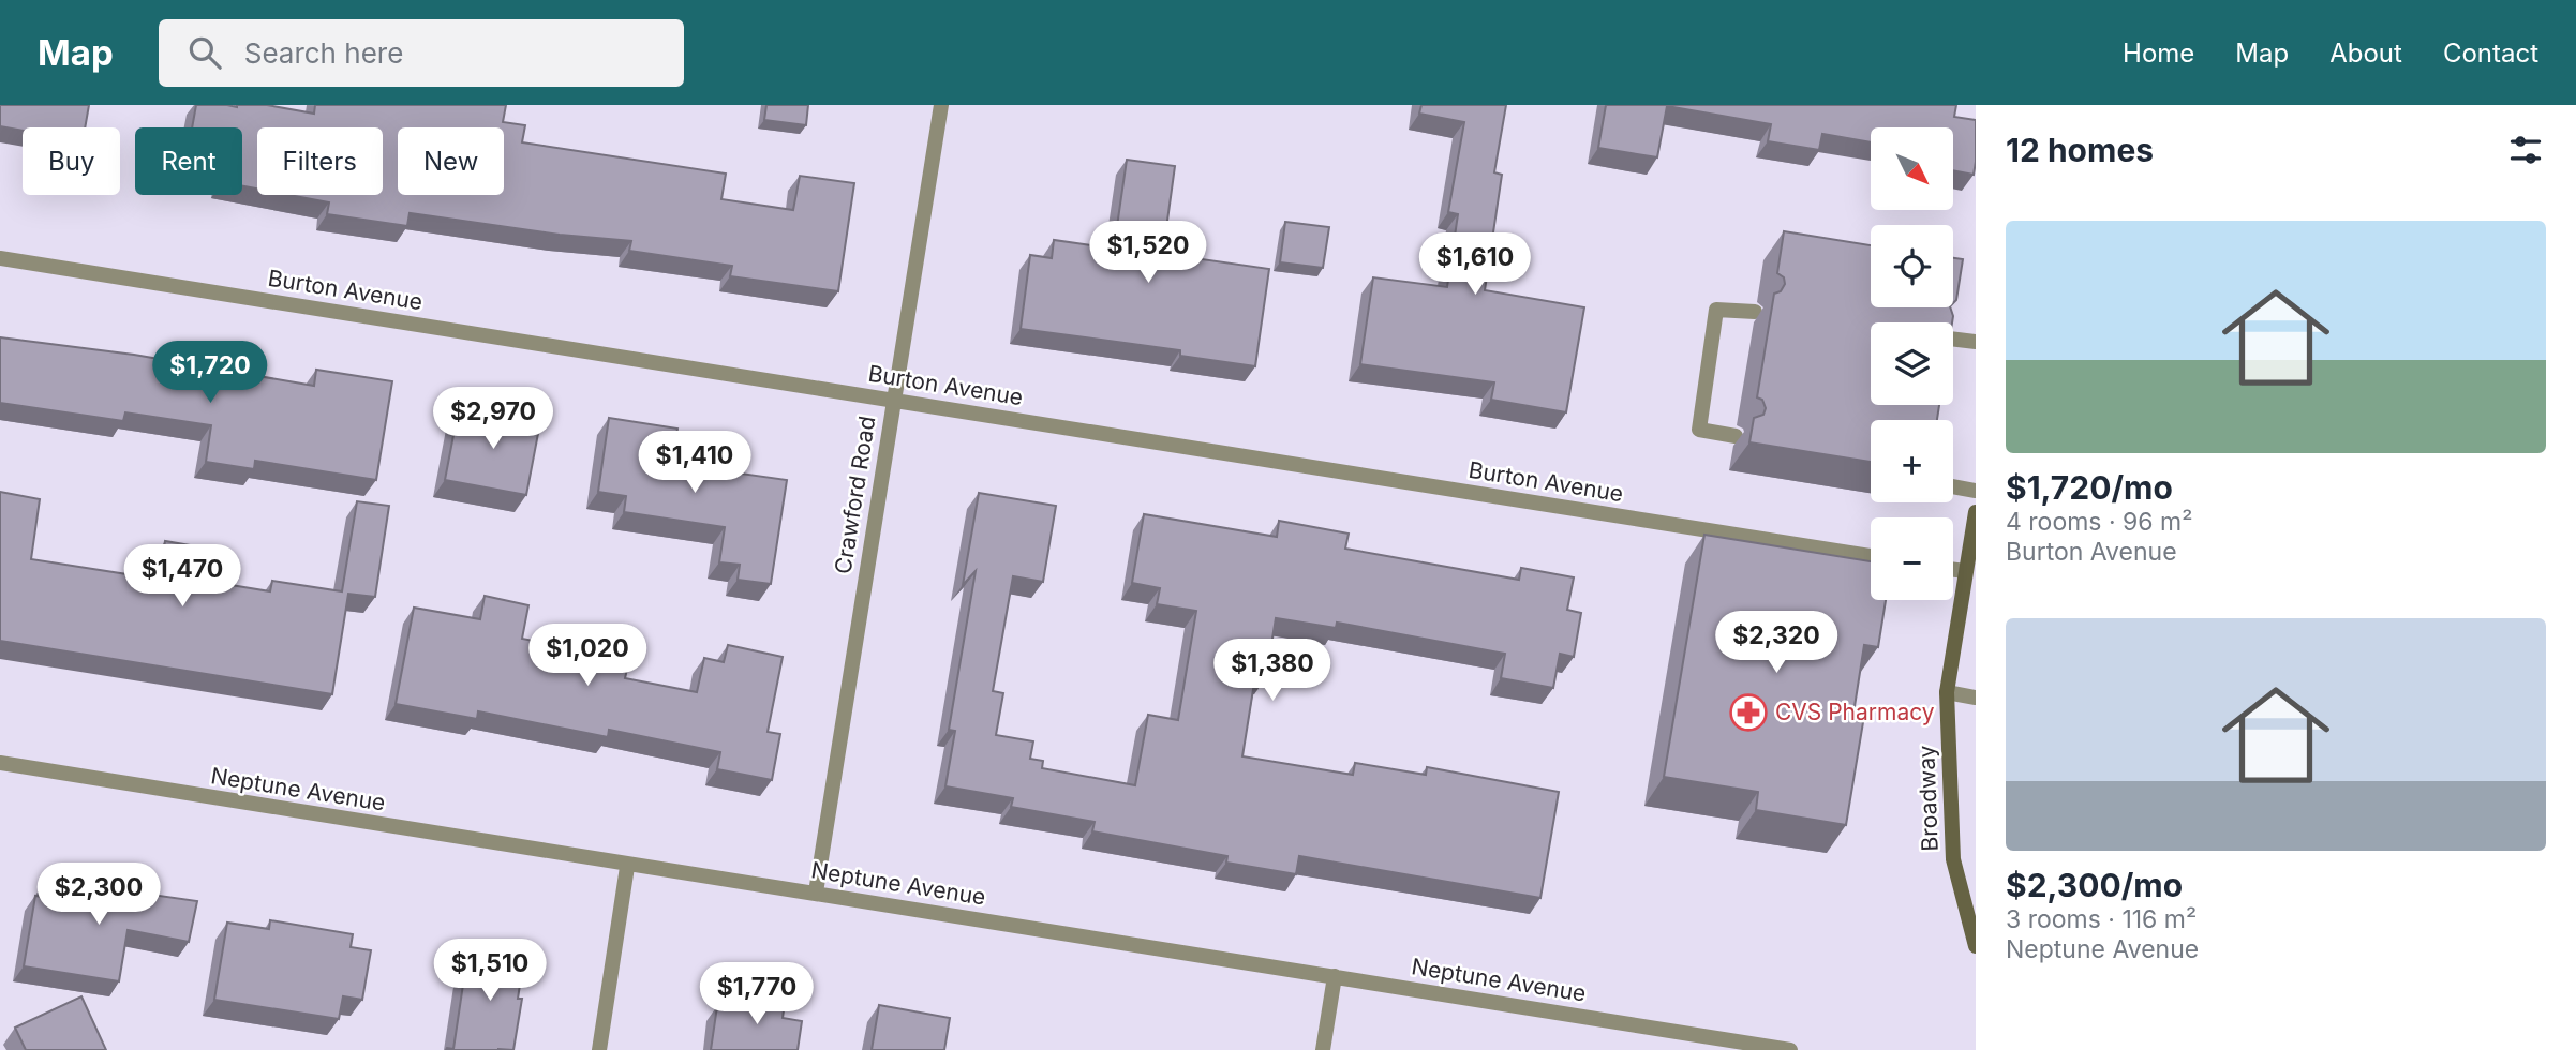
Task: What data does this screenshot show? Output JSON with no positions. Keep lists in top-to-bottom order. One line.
{"streets":{"main road":["Broadway"],"street":["Burton Avenue","Crawford Road","Neptune Avenue"]},"crossings":[["Burton Avenue","Crawford Road"],["Crawford Road","Neptune Avenue"]],"places":{"pharmacy":["CVS Pharmacy"]},"north":"bottom right","page":{"header":"Map","search":"Search here","nav":["Home","Map","About","Contact"],"heading":"12 homes","map_buttons":["+","−"],"chip":["Buy","Rent","Filters","New"],"list":[{"name":"$1,720/mo","note":"4 rooms · 96 m² · Burton Avenue"},{"name":"$2,300/mo","note":"3 rooms · 116 m² · Neptune Avenue"}],"price":["$1,520","$1,610","$1,720","$2,970","$1,410","$1,470","$2,320","$1,020","$1,380","$2,300","$1,510","$1,770"]}}
